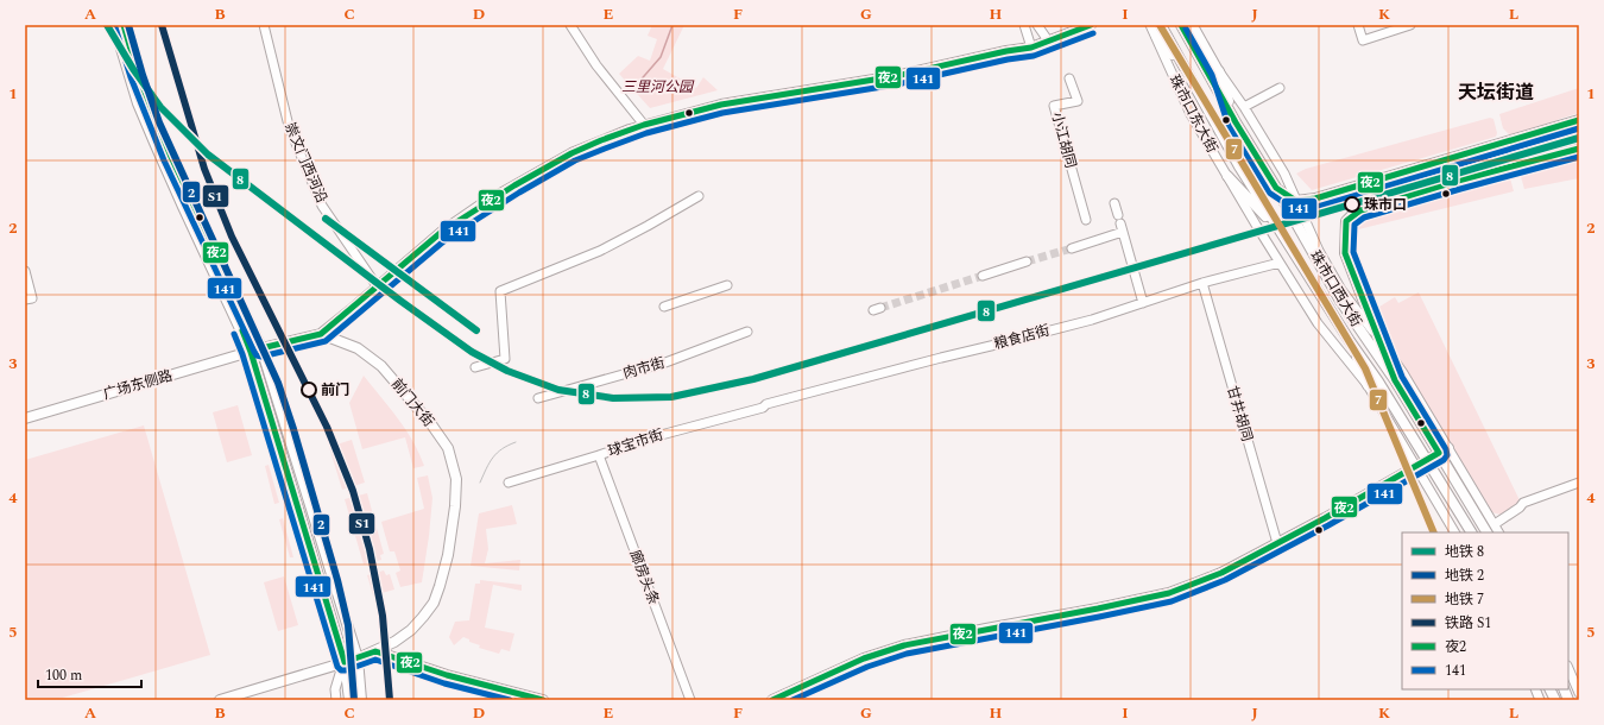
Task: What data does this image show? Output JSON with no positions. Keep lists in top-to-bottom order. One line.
{"streets":{"main road":["珠市口东大街","珠市口西大街","广场东侧路","前门大街"],"street":["小江胡同","崇文门西河沿","粮食店街","肉市街","甘井胡同","球宝市街","廊房头条"]},"crossings":[["珠市口东大街","珠市口西大街"],["珠市口西大街","粮食店街"],["粮食店街","甘井胡同"],["粮食店街","球宝市街"],["广场东侧路","前门大街"],["球宝市街","廊房头条"]],"districts":["天坛街道"],"parks":["三里河公园"],"places":["珠市口","前门"],"lines":["metro line 8","metro line 2","metro line 7","rail line S1","transit line 夜2","transit line 141"],"legend":["地铁 8","地铁 2","地铁 7","铁路 S1","夜2","141"],"scale_bar":"100 m","grid":{"columns":["A","B","C","D","E","F","G","H","I","J","K","L"],"rows":["1","2","3","4","5"]}}
